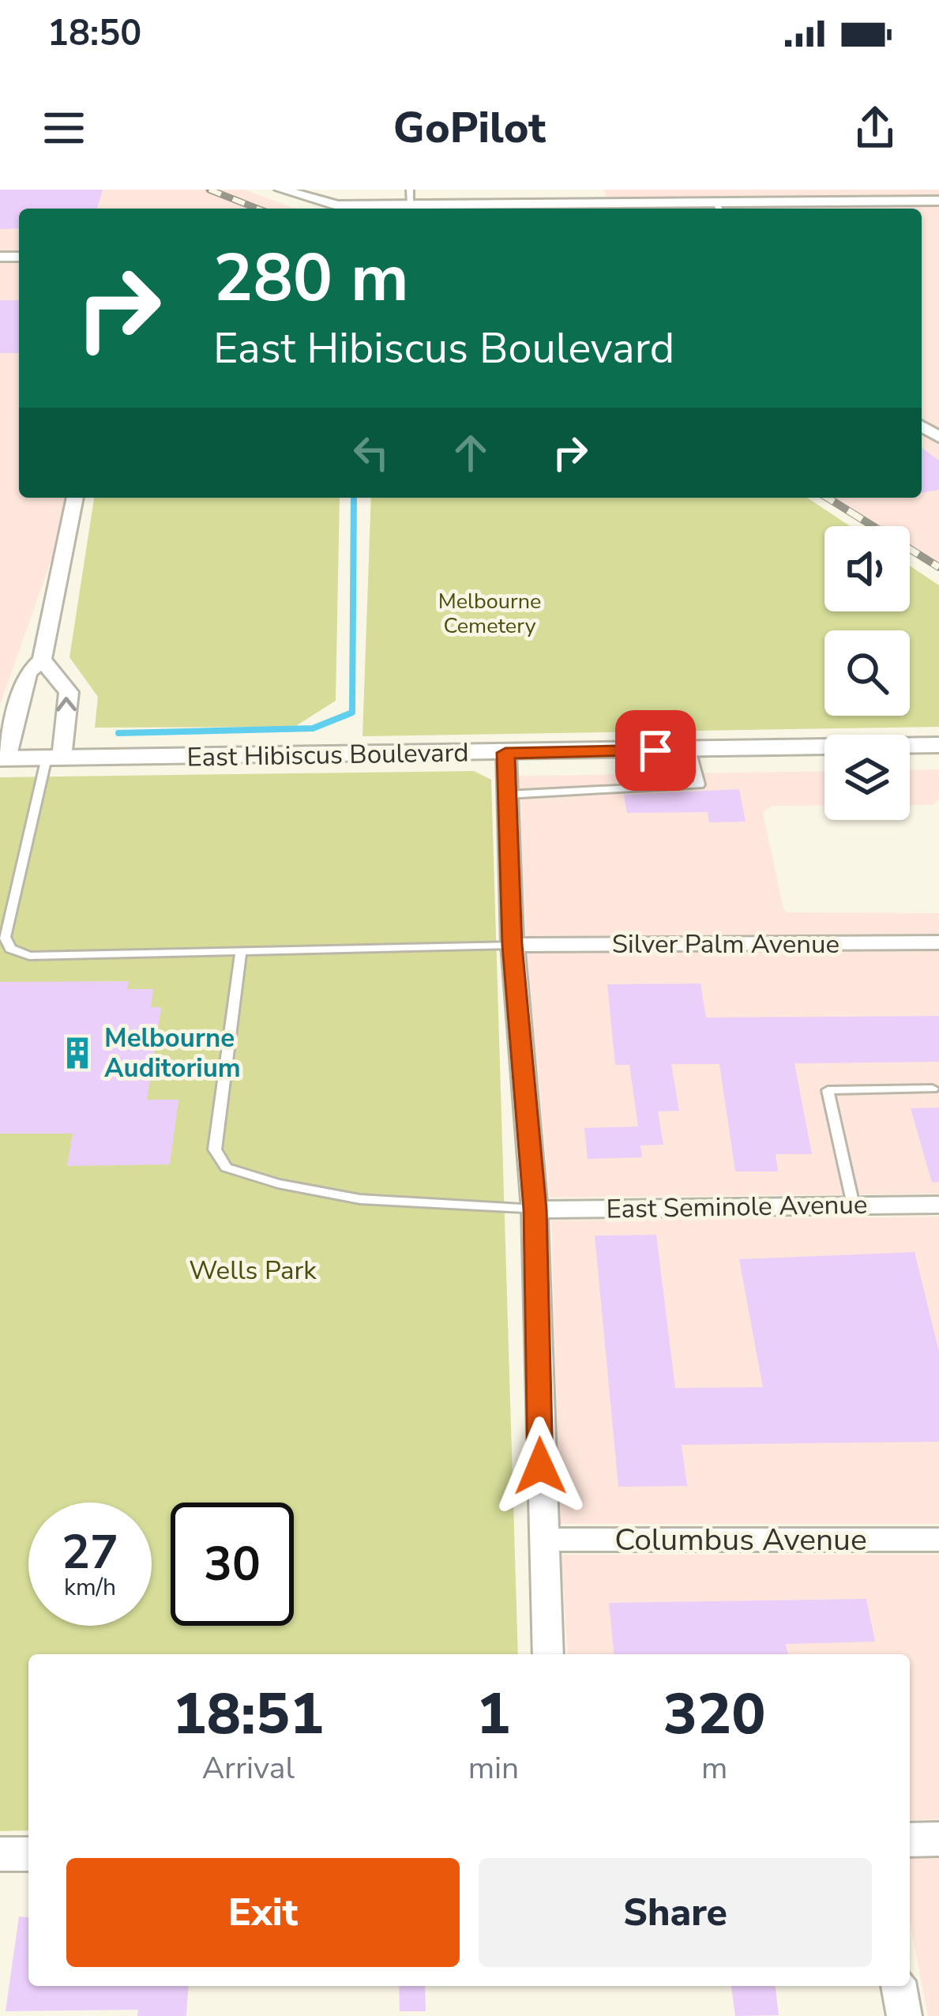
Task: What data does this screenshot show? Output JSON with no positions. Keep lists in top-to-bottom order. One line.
{"streets":{"street":["East Hibiscus Boulevard","Silver Palm Avenue","East Seminole Avenue","Columbus Avenue"]},"parks":["Melbourne Cemetery","Wells Park"],"places":{"building":["Melbourne Auditorium"]},"page":{"status":"18:50","header":"GoPilot","turn":["280 m","East Hibiscus Boulevard"],"speed":"27 km/h","limit":"30","eta":["18:51","Arrival","1","min","320","m"],"buttons":["Exit","Share"]}}
